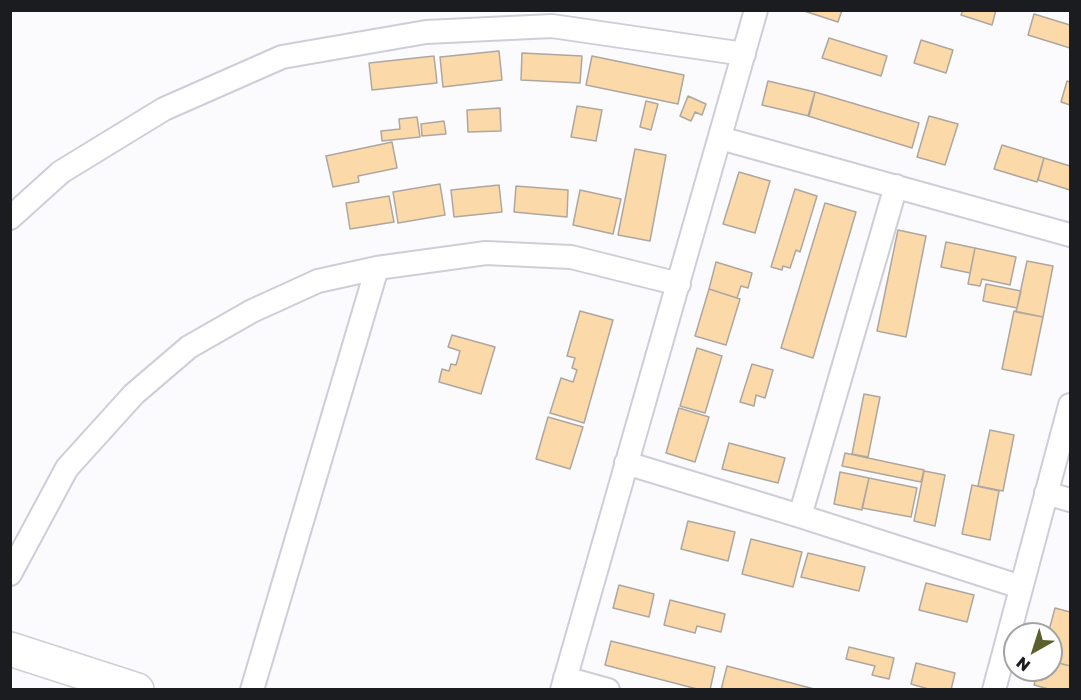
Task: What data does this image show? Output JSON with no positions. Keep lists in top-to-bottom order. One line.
{"north":"bottom left"}
